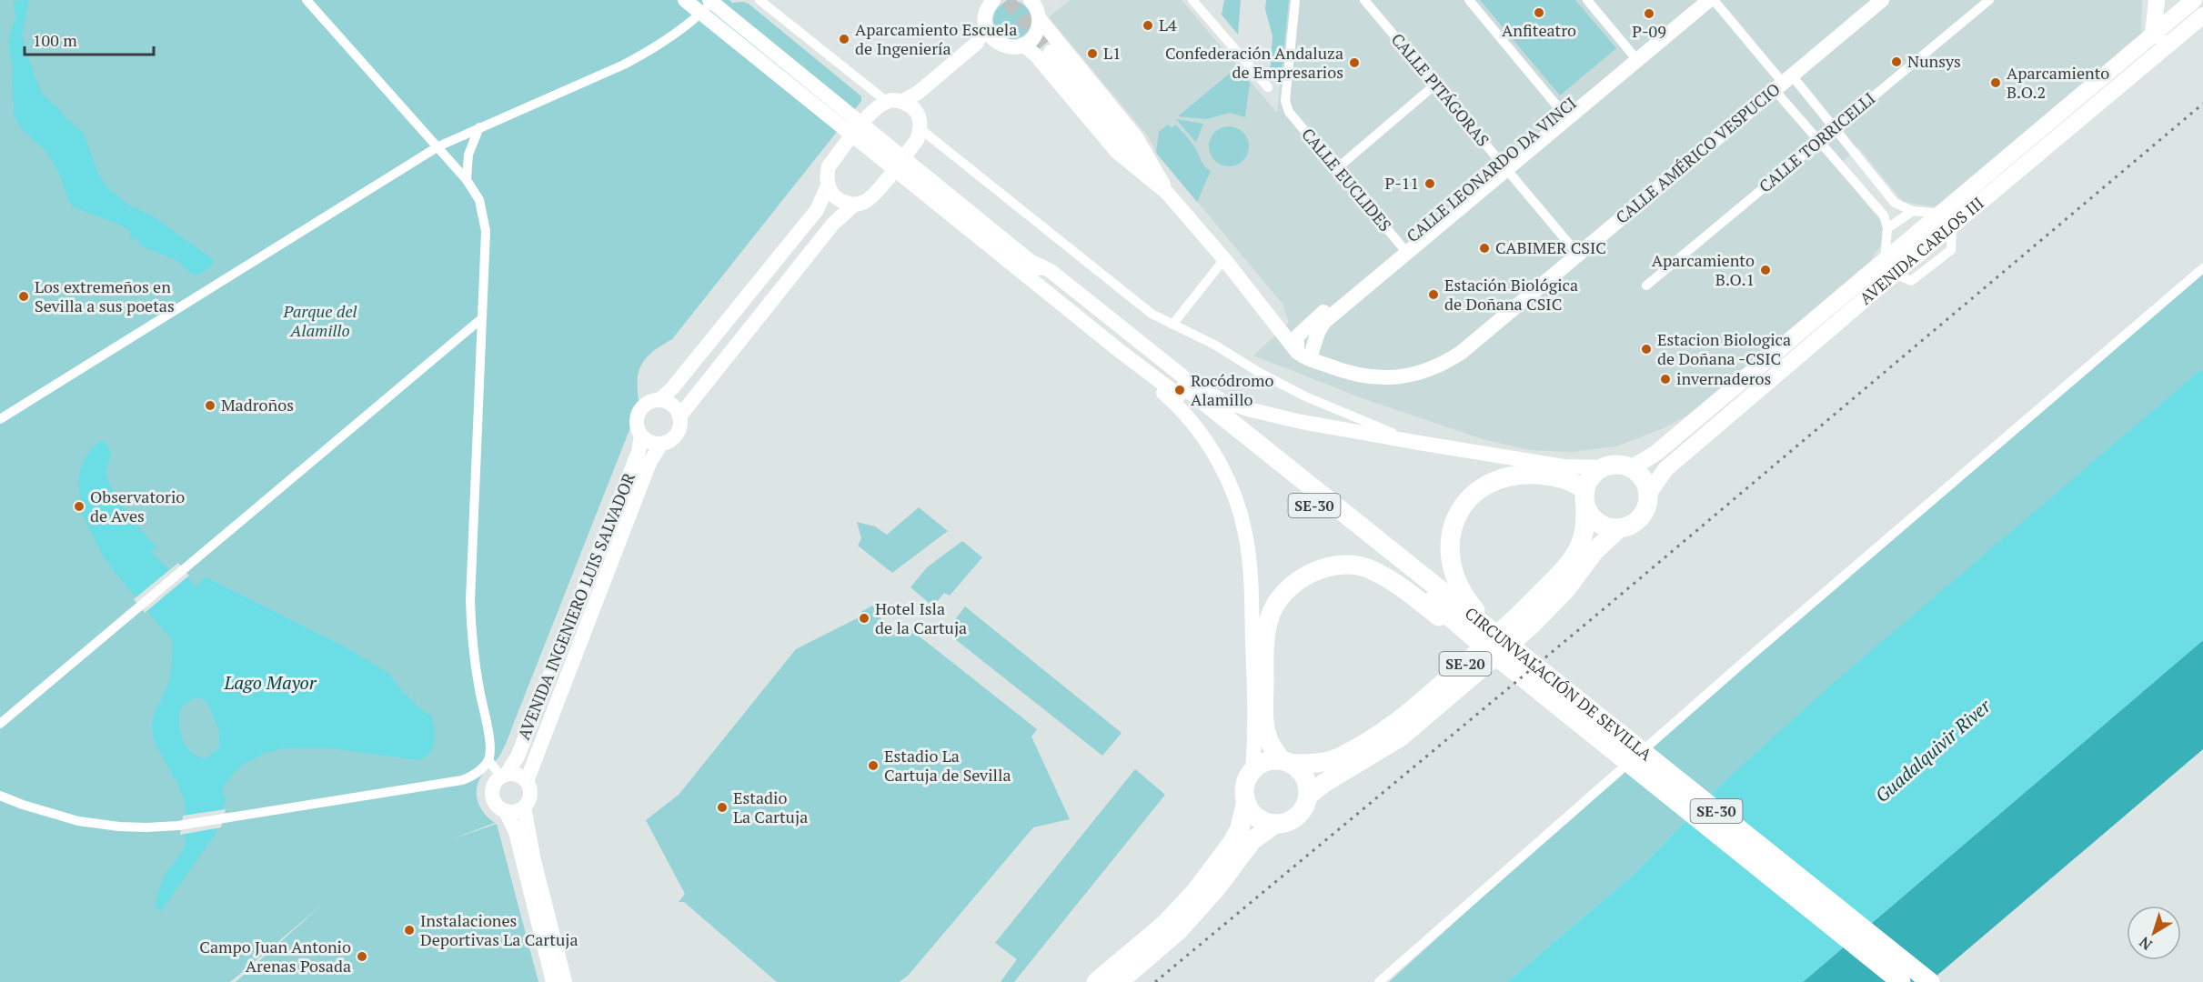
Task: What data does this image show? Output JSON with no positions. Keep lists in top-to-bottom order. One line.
{"streets":{"highway":["SE-30","SE-20","CIRCUNVALACIÓN DE SEVILLA"],"main road":["AVENIDA CARLOS III"],"street":["CALLE PITÁGORAS","CALLE TORRICELLI","CALLE AMÉRICO VESPUCIO","CALLE LEONARDO DA VINCI","CALLE EUCLIDES","AVENIDA INGENIERO LUIS SALVADOR"]},"crossings":[["CALLE PITÁGORAS","CALLE AMÉRICO VESPUCIO"],["CALLE PITÁGORAS","CALLE LEONARDO DA VINCI"],["CALLE AMÉRICO VESPUCIO","CALLE LEONARDO DA VINCI"],["CALLE LEONARDO DA VINCI","CALLE EUCLIDES"],["AVENIDA CARLOS III","SE-20"]],"water":["Lago Mayor","Guadalquivir River"],"parks":["Parque del Alamillo"],"places":["Anfiteatro","P-09","L4","Aparcamiento Escuela de Ingeniería","L1","Nunsys","Confederación Andaluza de Empresarios","Aparcamiento B.O.2","P-11","CABIMER CSIC","Aparcamiento B.O.1","Estación Biológica de Doñana CSIC","Los extremeños en Sevilla a sus poetas","Estacion Biologica de Doñana -CSIC","invernaderos","Rocódromo Alamillo","Madroños","Observatorio de Aves","Hotel Isla de la Cartuja","Estadio La Cartuja de Sevilla","Estadio La Cartuja","Instalaciones Deportivas La Cartuja","Campo Juan Antonio Arenas Posada"],"scale_bar":"100 m","north":"bottom left"}
